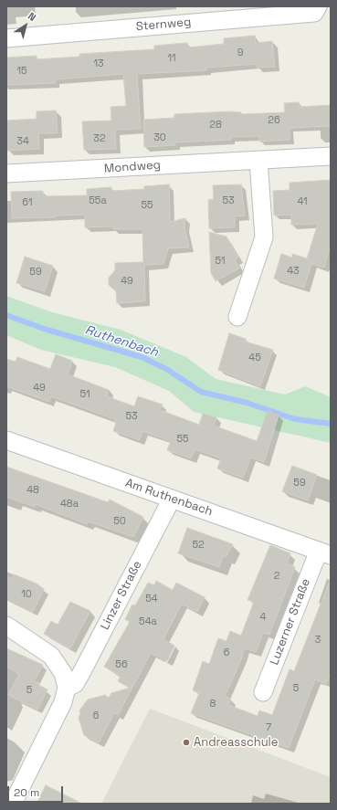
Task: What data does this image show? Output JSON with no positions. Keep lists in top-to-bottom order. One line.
{"streets":{"street":["Sternweg","Mondweg","Am Ruthenbach","Linzer Straße","Luzerner Straße"]},"crossings":[["Am Ruthenbach","Linzer Straße"],["Am Ruthenbach","Luzerner Straße"]],"water":["Ruthenbach"],"places":["Andreasschule"],"house_numbers":["9","11","13","15","26","28","30","32","34","55a","53","41","61","55","51","43","59","49","45","49","51","53","55","59","48","48a","50","52","2","10","54","4","54a","3","6","56","5","5","8","6","7"],"scale_bar":"20 m","north":"top right"}
